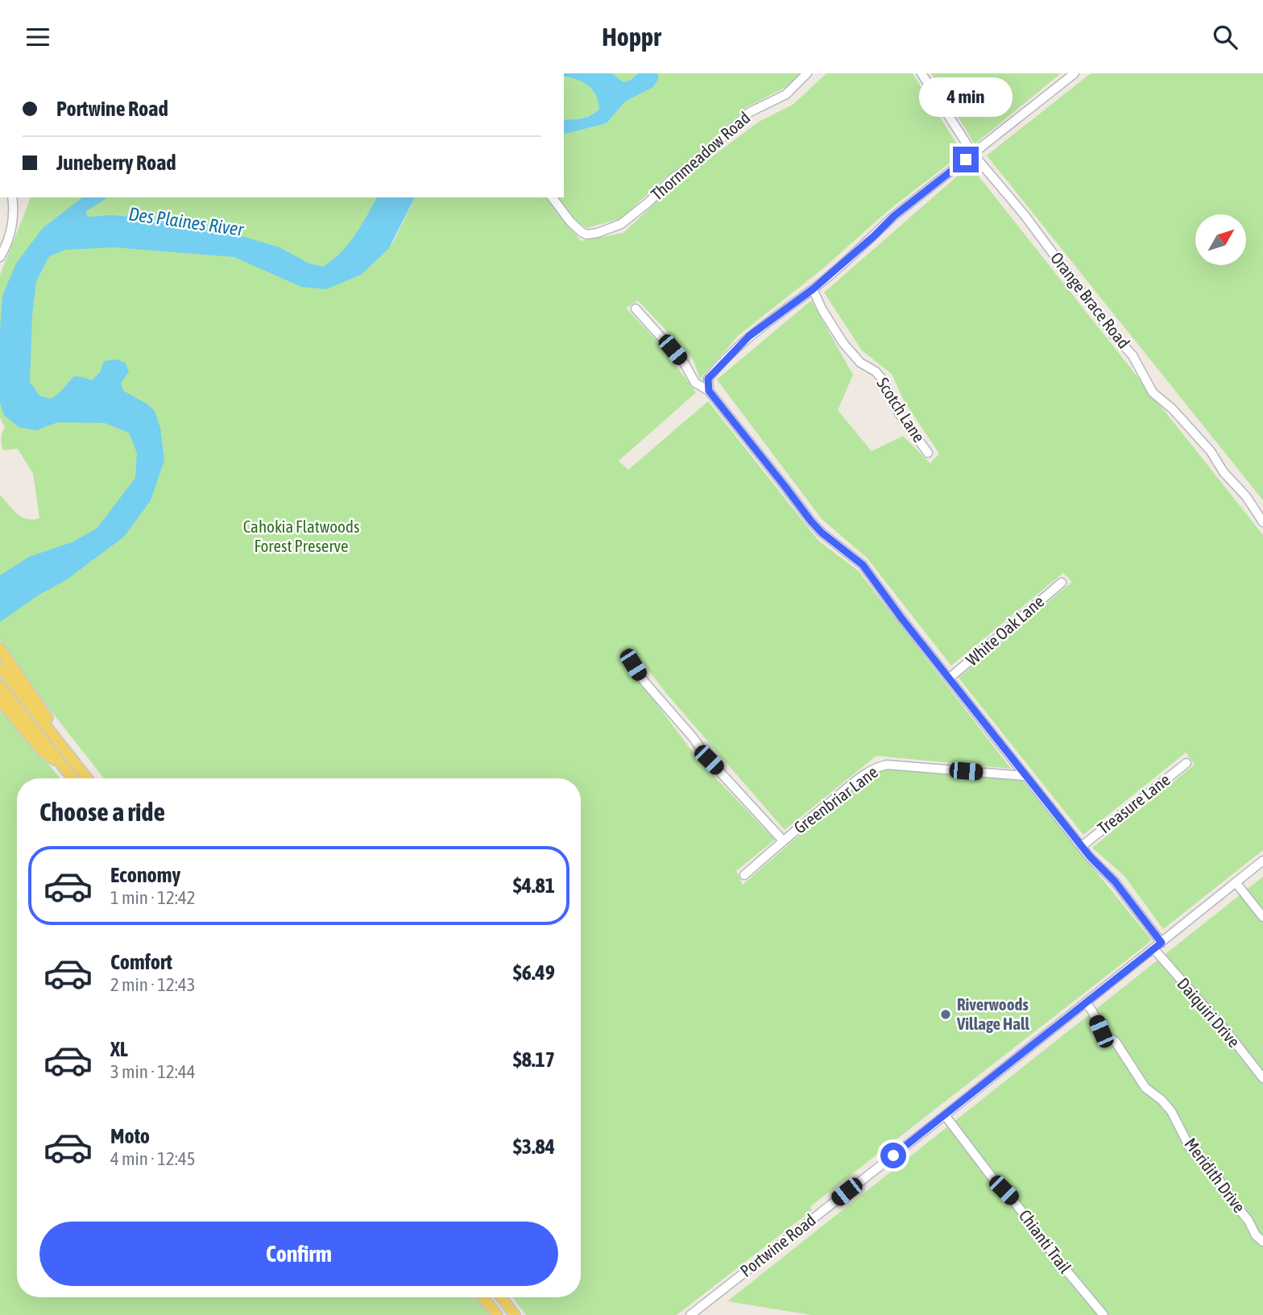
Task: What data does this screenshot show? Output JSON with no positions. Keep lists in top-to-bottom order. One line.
{"streets":{"street":["Thornmeadow Road","Orange Brace Road","Scotch Lane","White Oak Lane","Greenbriar Lane","Treasure Lane","Daiquiri Drive","Meridith Drive","Chianti Trail","Portwine Road"]},"crossings":[["Daiquiri Drive","Portwine Road"],["Meridith Drive","Portwine Road"],["Chianti Trail","Portwine Road"]],"water":["Des Plaines River"],"parks":["Cahokia Flatwoods Forest Preserve"],"places":["Riverwoods Village Hall"],"north":"top right","page":{"header":"Hoppr","banner":["Portwine Road","Juneberry Road"],"bubble":"4 min","heading":"Choose a ride","list":[{"name":"Economy","note":"1 min · 12:42","value":"$4.81"},{"name":"Comfort","note":"2 min · 12:43","value":"$6.49"},{"name":"XL","note":"3 min · 12:44","value":"$8.17"},{"name":"Moto","note":"4 min · 12:45","value":"$3.84"}],"buttons":"Confirm"}}
